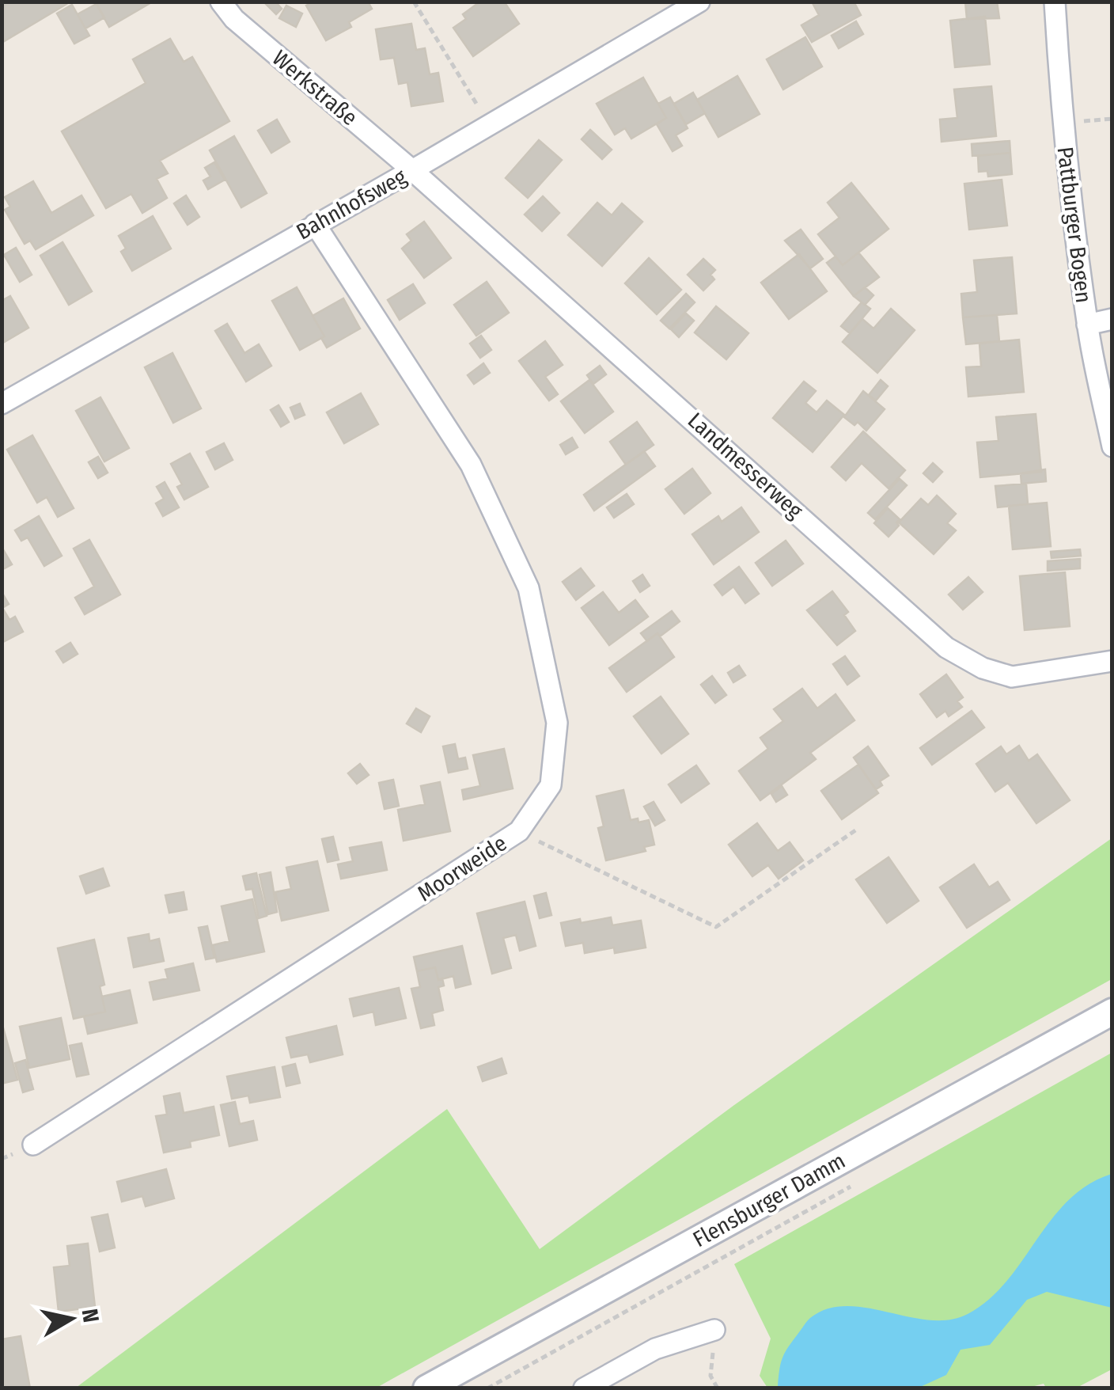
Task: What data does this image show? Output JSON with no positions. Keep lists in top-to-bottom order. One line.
{"streets":{"street":["Werkstraße","Bahnhofsweg","Pattburger Bogen","Landmesserweg","Moorweide","Flensburger Damm"]},"crossings":[["Werkstraße","Bahnhofsweg"],["Werkstraße","Landmesserweg"],["Bahnhofsweg","Landmesserweg"],["Bahnhofsweg","Moorweide"]],"north":"right"}
